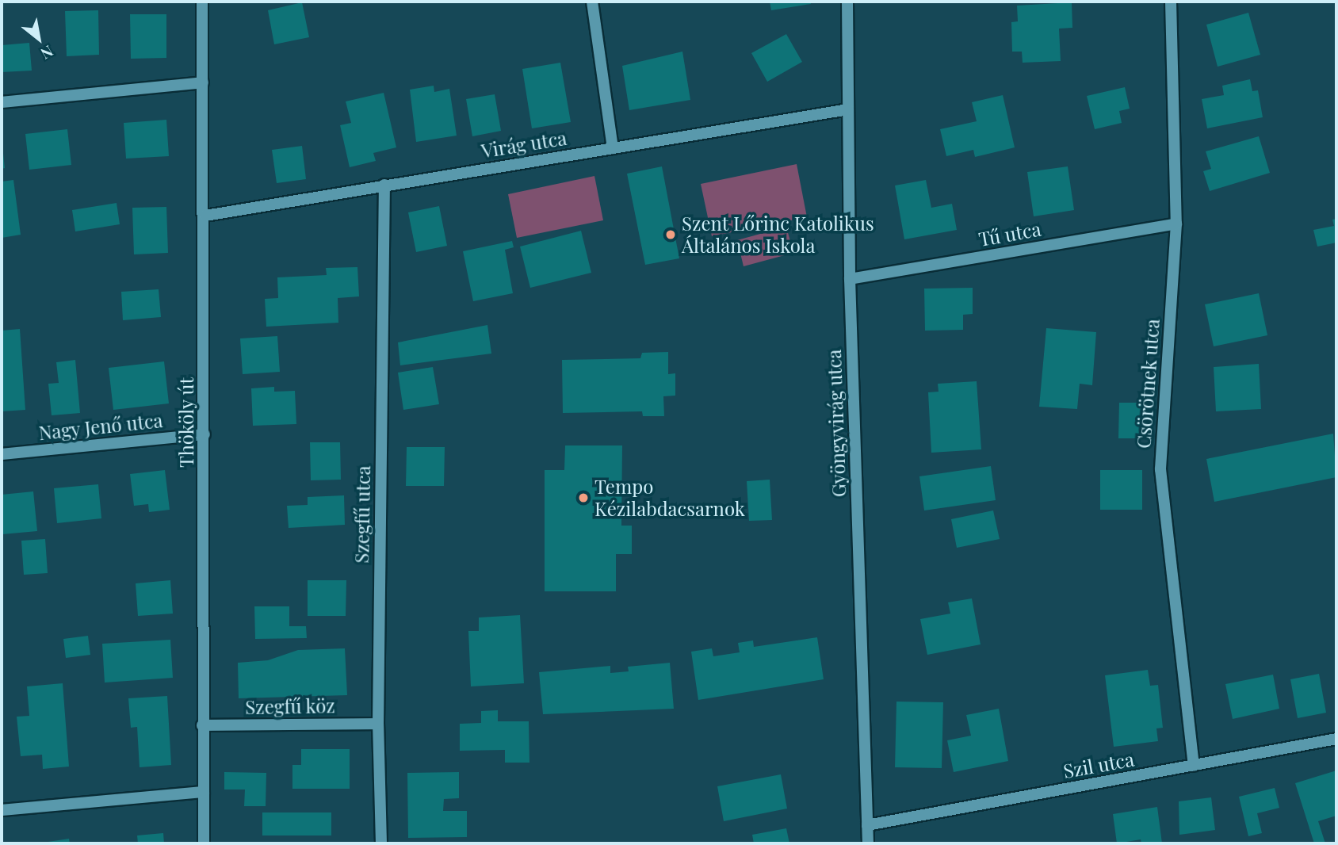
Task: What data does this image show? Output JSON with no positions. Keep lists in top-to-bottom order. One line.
{"streets":{"street":["Virág utca","Tű utca","Csörötnek utca","Thököly út","Gyöngyvirág utca","Nagy Jenő utca","Szegfű utca","Szegfű köz","Szil utca"]},"crossings":[["Virág utca","Thököly út"],["Virág utca","Gyöngyvirág utca"],["Virág utca","Szegfű utca"],["Tű utca","Csörötnek utca"],["Tű utca","Gyöngyvirág utca"],["Csörötnek utca","Szil utca"],["Thököly út","Nagy Jenő utca"],["Thököly út","Szegfű köz"],["Gyöngyvirág utca","Szil utca"],["Szegfű utca","Szegfű köz"]],"places":["Szent Lőrinc Katolikus Általános Iskola","Tempo Kézilabdacsarnok"],"north":"bottom right"}
